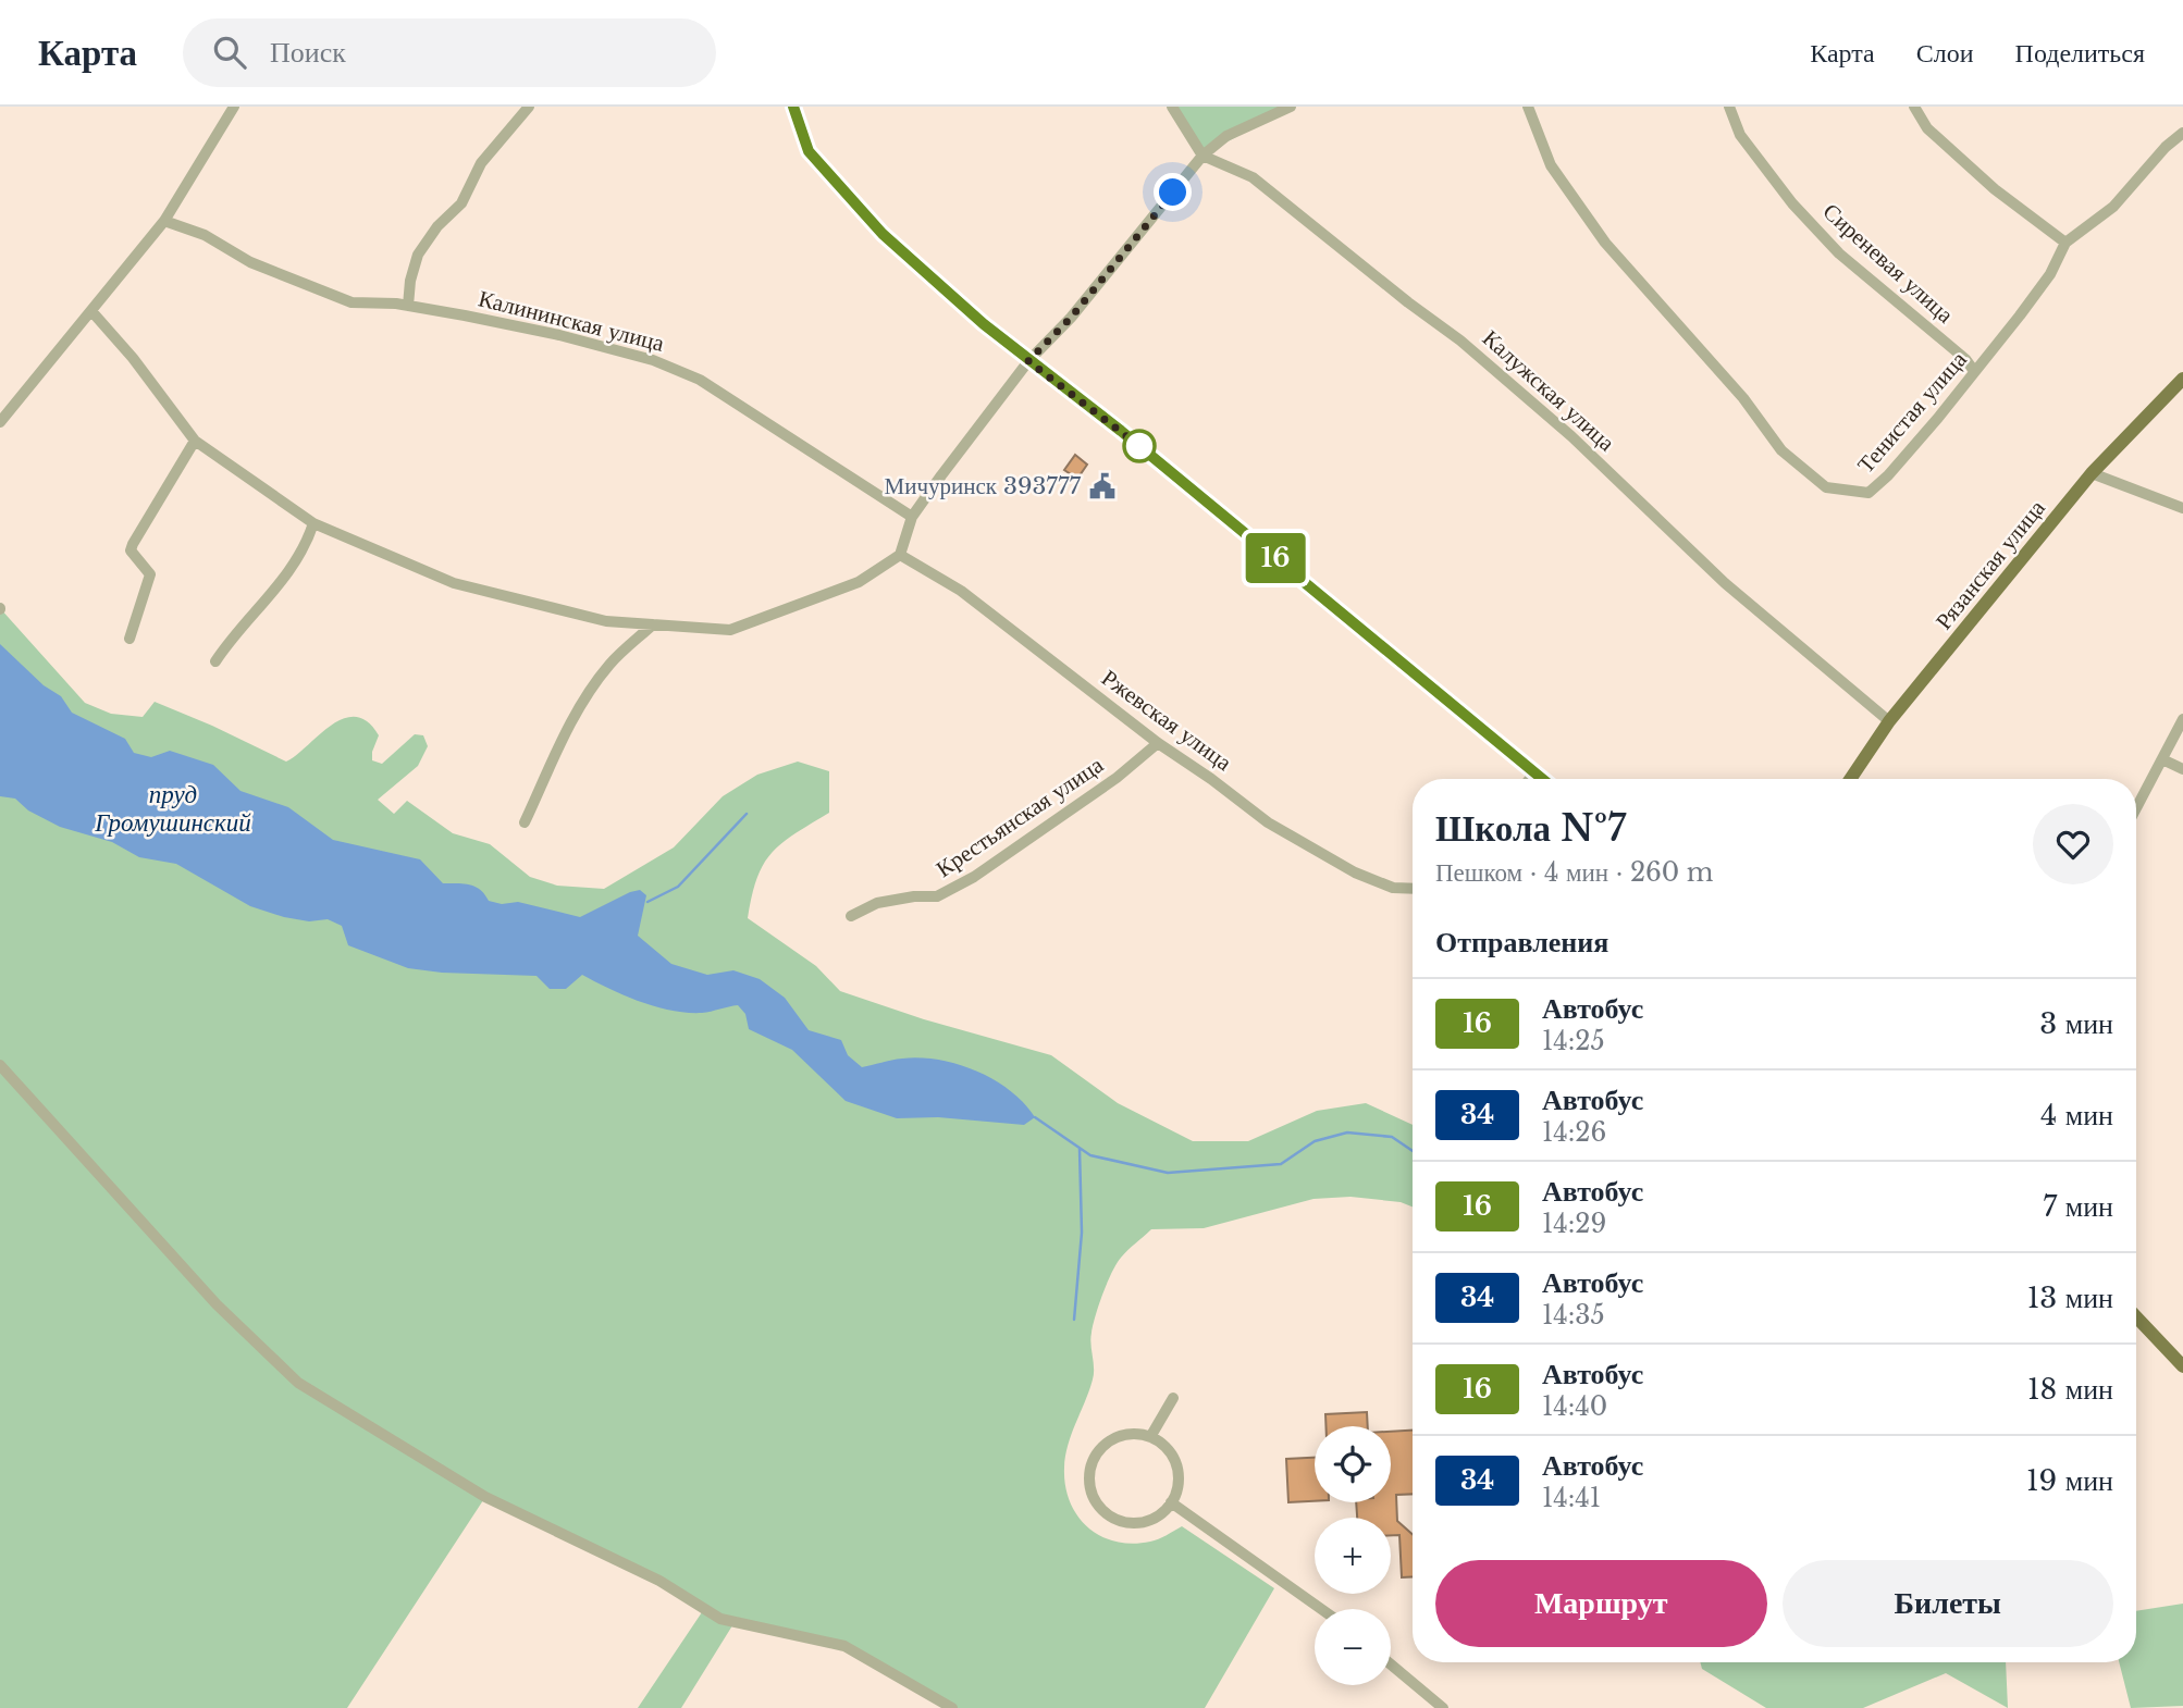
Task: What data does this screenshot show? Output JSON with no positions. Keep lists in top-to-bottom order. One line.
{"streets":{"main road":["Рязанская улица"],"street":["Сиреневая улица","Калининская улица","Калужская улица","Тенистая улица","Ржевская улица","Крестьянская улица"]},"crossings":[["Сиреневая улица","Тенистая улица"],["Калужская улица","Рязанская улица"],["Ржевская улица","Крестьянская улица"]],"water":["пруд Громушинский"],"places":{"public building":["Мичуринск 393777"]},"lines":["bus line 16"],"page":{"header":"Карта","search":"Поиск","nav":["Карта","Слои","Поделиться"],"on_map":"16","heading":[["Школа №7","Пешком · 4 мин · 260 m"],"Отправления"],"list":[{"mark":"16","name":"Автобус","note":"14:25","value":"3 мин"},{"mark":"34","name":"Автобус","note":"14:26","value":"4 мин"},{"mark":"16","name":"Автобус","note":"14:29","value":"7 мин"},{"mark":"34","name":"Автобус","note":"14:35","value":"13 мин"},{"mark":"16","name":"Автобус","note":"14:40","value":"18 мин"},{"mark":"34","name":"Автобус","note":"14:41","value":"19 мин"}],"map_buttons":["+","−"],"buttons":["Маршрут","Билеты"]}}
